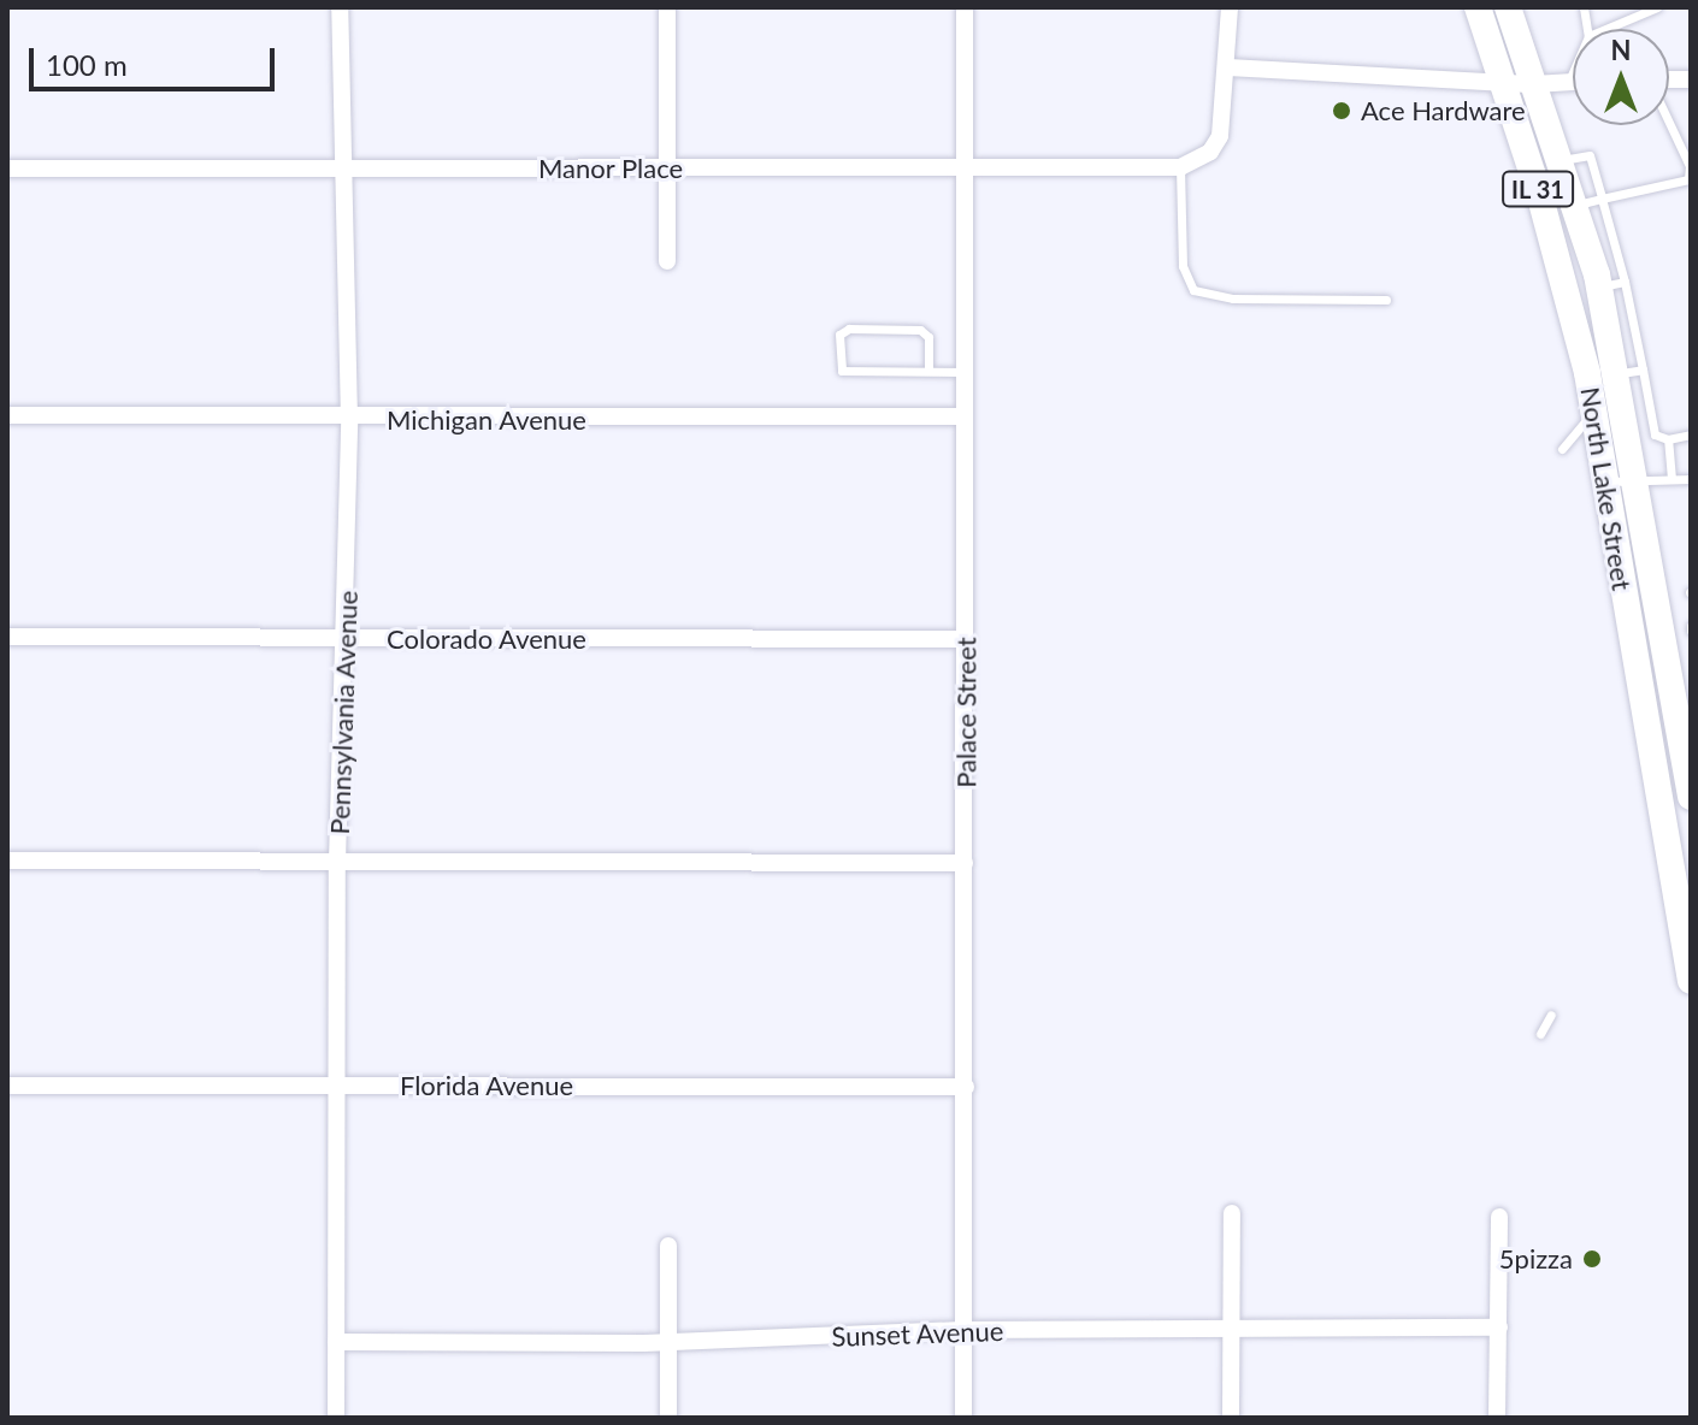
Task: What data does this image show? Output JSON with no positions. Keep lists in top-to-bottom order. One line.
{"streets":{"main road":["IL 31","North Lake Street"],"street":["Manor Place","Michigan Avenue","Colorado Avenue","Pennsylvania Avenue","Palace Street","Florida Avenue","Sunset Avenue"]},"crossings":[["Manor Place","Pennsylvania Avenue"],["Manor Place","Palace Street"],["Michigan Avenue","Pennsylvania Avenue"],["Michigan Avenue","Palace Street"],["Colorado Avenue","Pennsylvania Avenue"],["Colorado Avenue","Palace Street"],["Pennsylvania Avenue","Florida Avenue"],["Pennsylvania Avenue","Sunset Avenue"],["Palace Street","Florida Avenue"],["Palace Street","Sunset Avenue"]],"places":["Ace Hardware","5pizza"],"scale_bar":"100 m","north":"top"}
